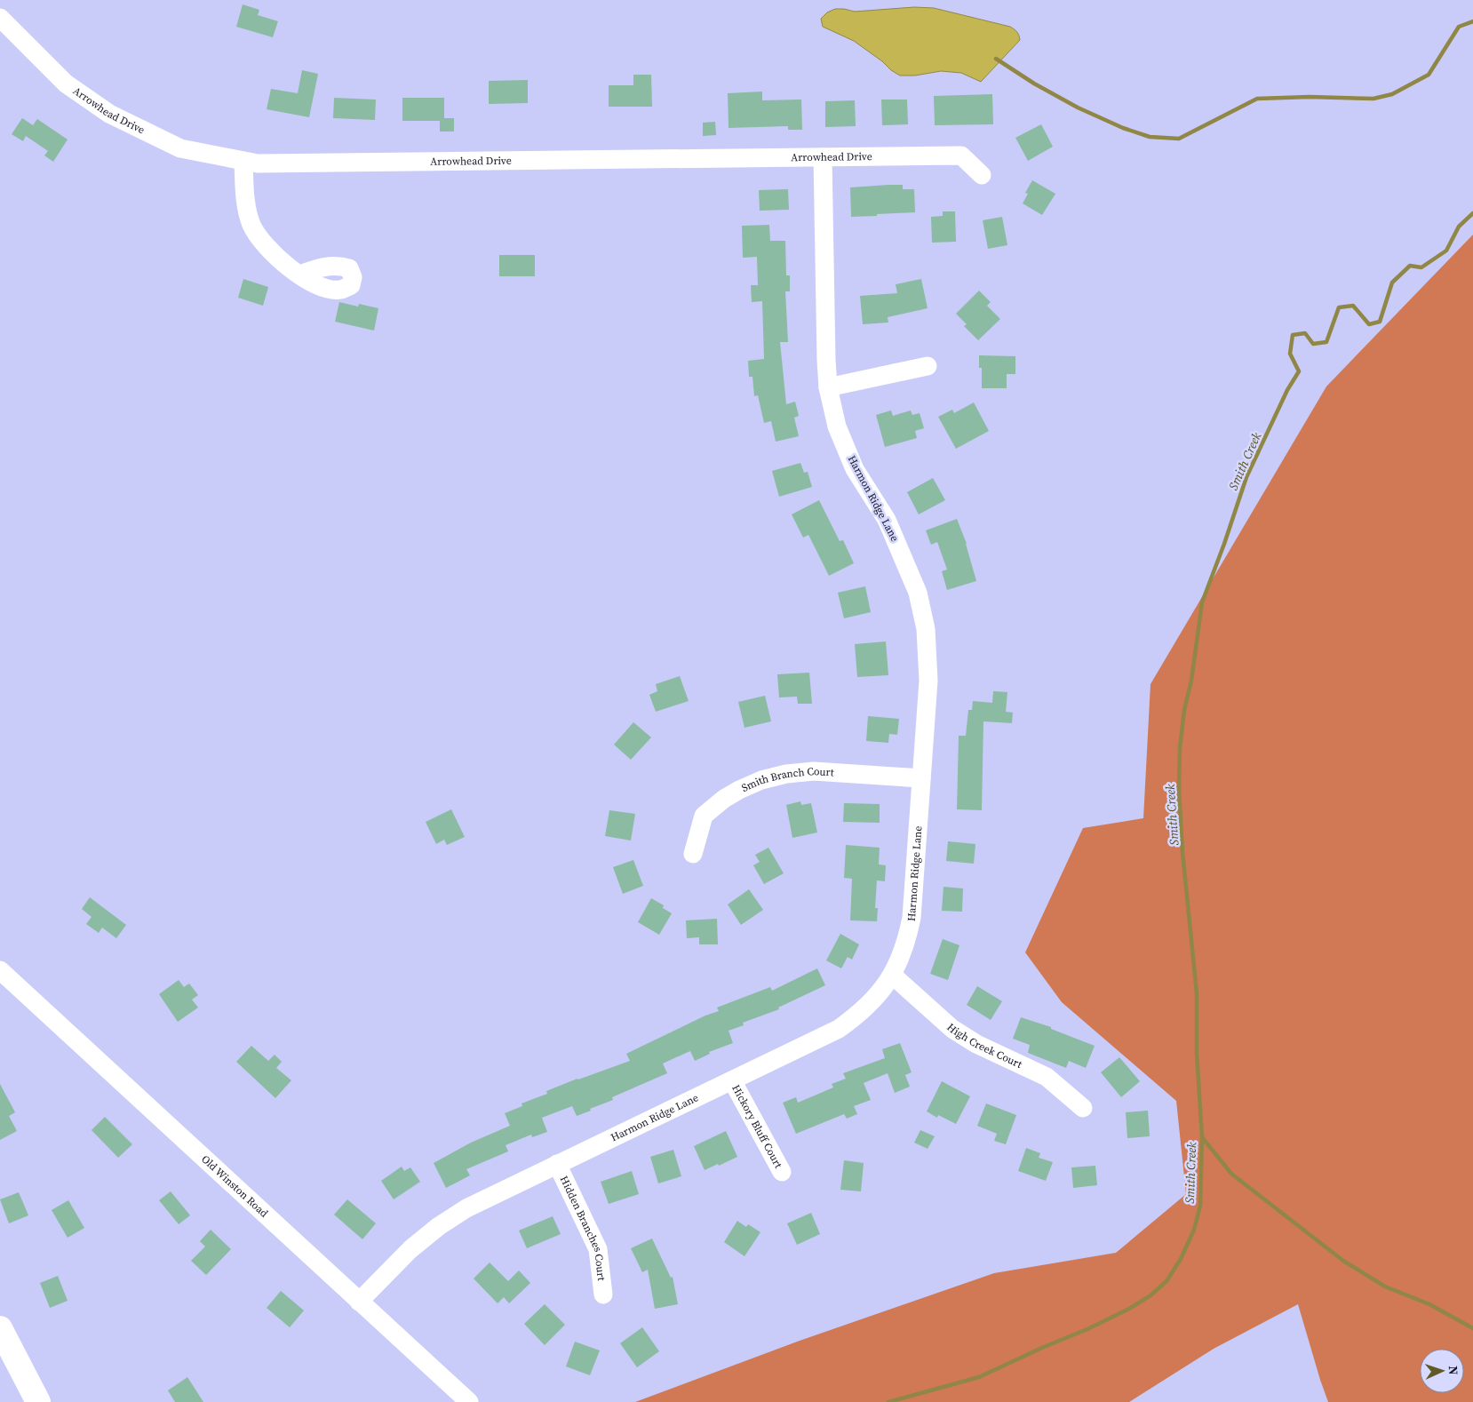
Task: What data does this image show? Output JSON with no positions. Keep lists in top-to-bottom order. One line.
{"streets":{"street":["Arrowhead Drive","Harmon Ridge Lane","Smith Branch Court","High Creek Court","Hickory Bluff Court","Old Winston Road","Hidden Branches Court"]},"crossings":[["Arrowhead Drive","Harmon Ridge Lane"],["Harmon Ridge Lane","Smith Branch Court"],["Harmon Ridge Lane","High Creek Court"],["Harmon Ridge Lane","Hickory Bluff Court"],["Harmon Ridge Lane","Old Winston Road"],["Harmon Ridge Lane","Hidden Branches Court"]],"water":["Smith Creek"],"north":"right"}
